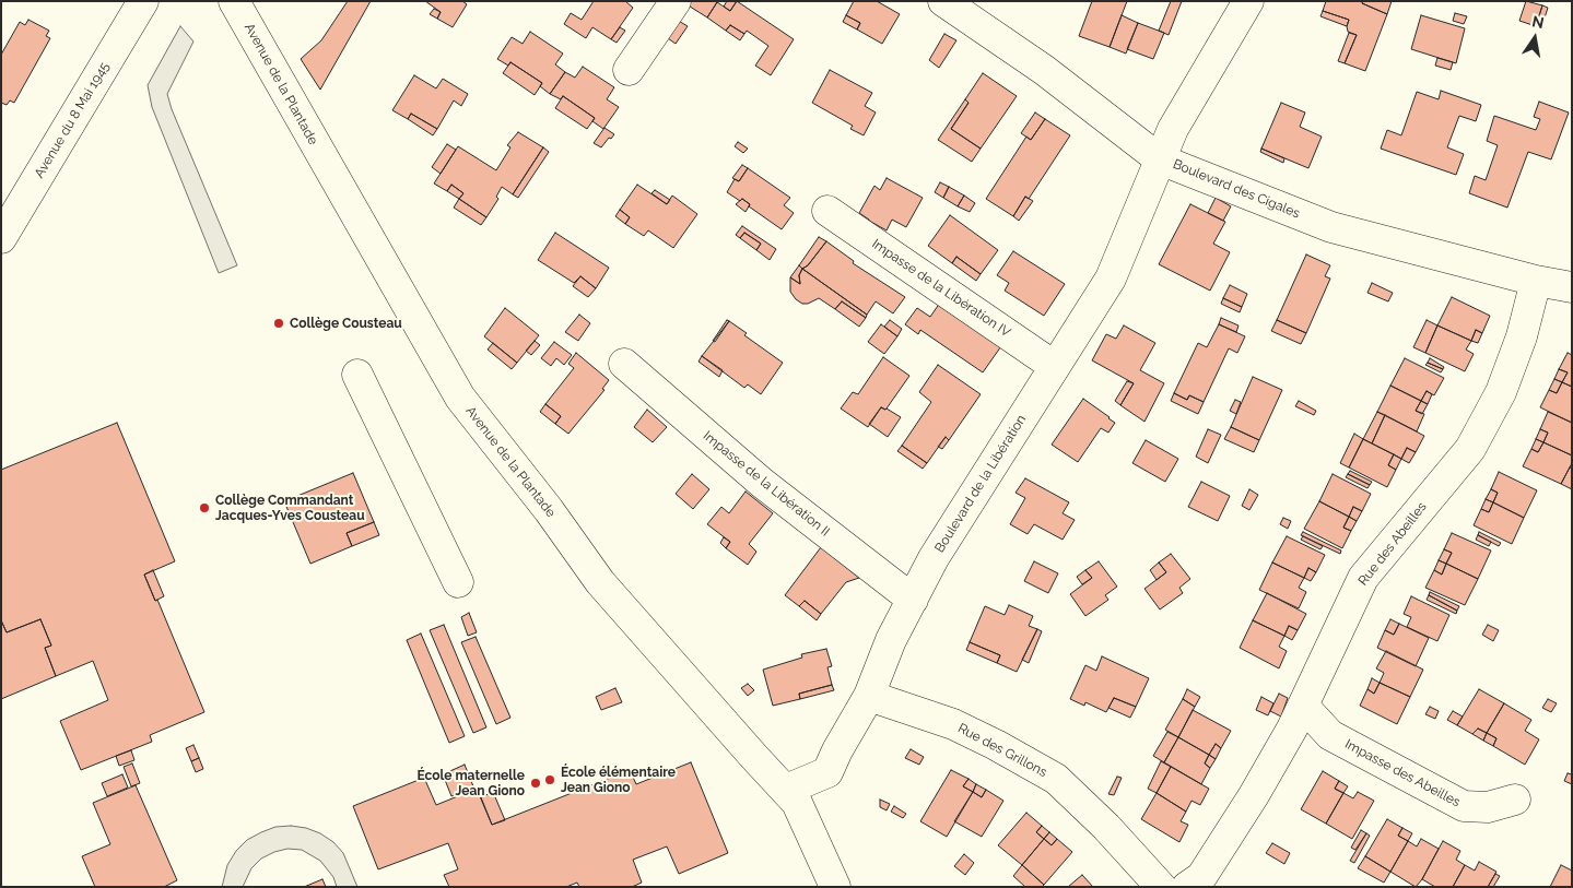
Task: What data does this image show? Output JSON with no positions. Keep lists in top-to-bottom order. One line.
{"streets":{"street":["Avenue de la Plantade","Avenue du 8 Mai 1945","Boulevard des Cigales","Impasse de la Libération IV","Impasse de la Libération II","Boulevard de la Libération","Rue des Abeilles","Rue des Grillons","Impasse des Abeilles"]},"crossings":[["Avenue de la Plantade","Boulevard de la Libération"],["Boulevard des Cigales","Boulevard de la Libération"],["Boulevard des Cigales","Rue des Abeilles"],["Impasse de la Libération IV","Boulevard de la Libération"],["Impasse de la Libération II","Boulevard de la Libération"],["Boulevard de la Libération","Rue des Grillons"],["Rue des Abeilles","Impasse des Abeilles"]],"places":["Collège Cousteau","Collège Commandant Jacques-Yves Cousteau","École élémentaire Jean Giono","École maternelle Jean Giono"],"north":"top"}
